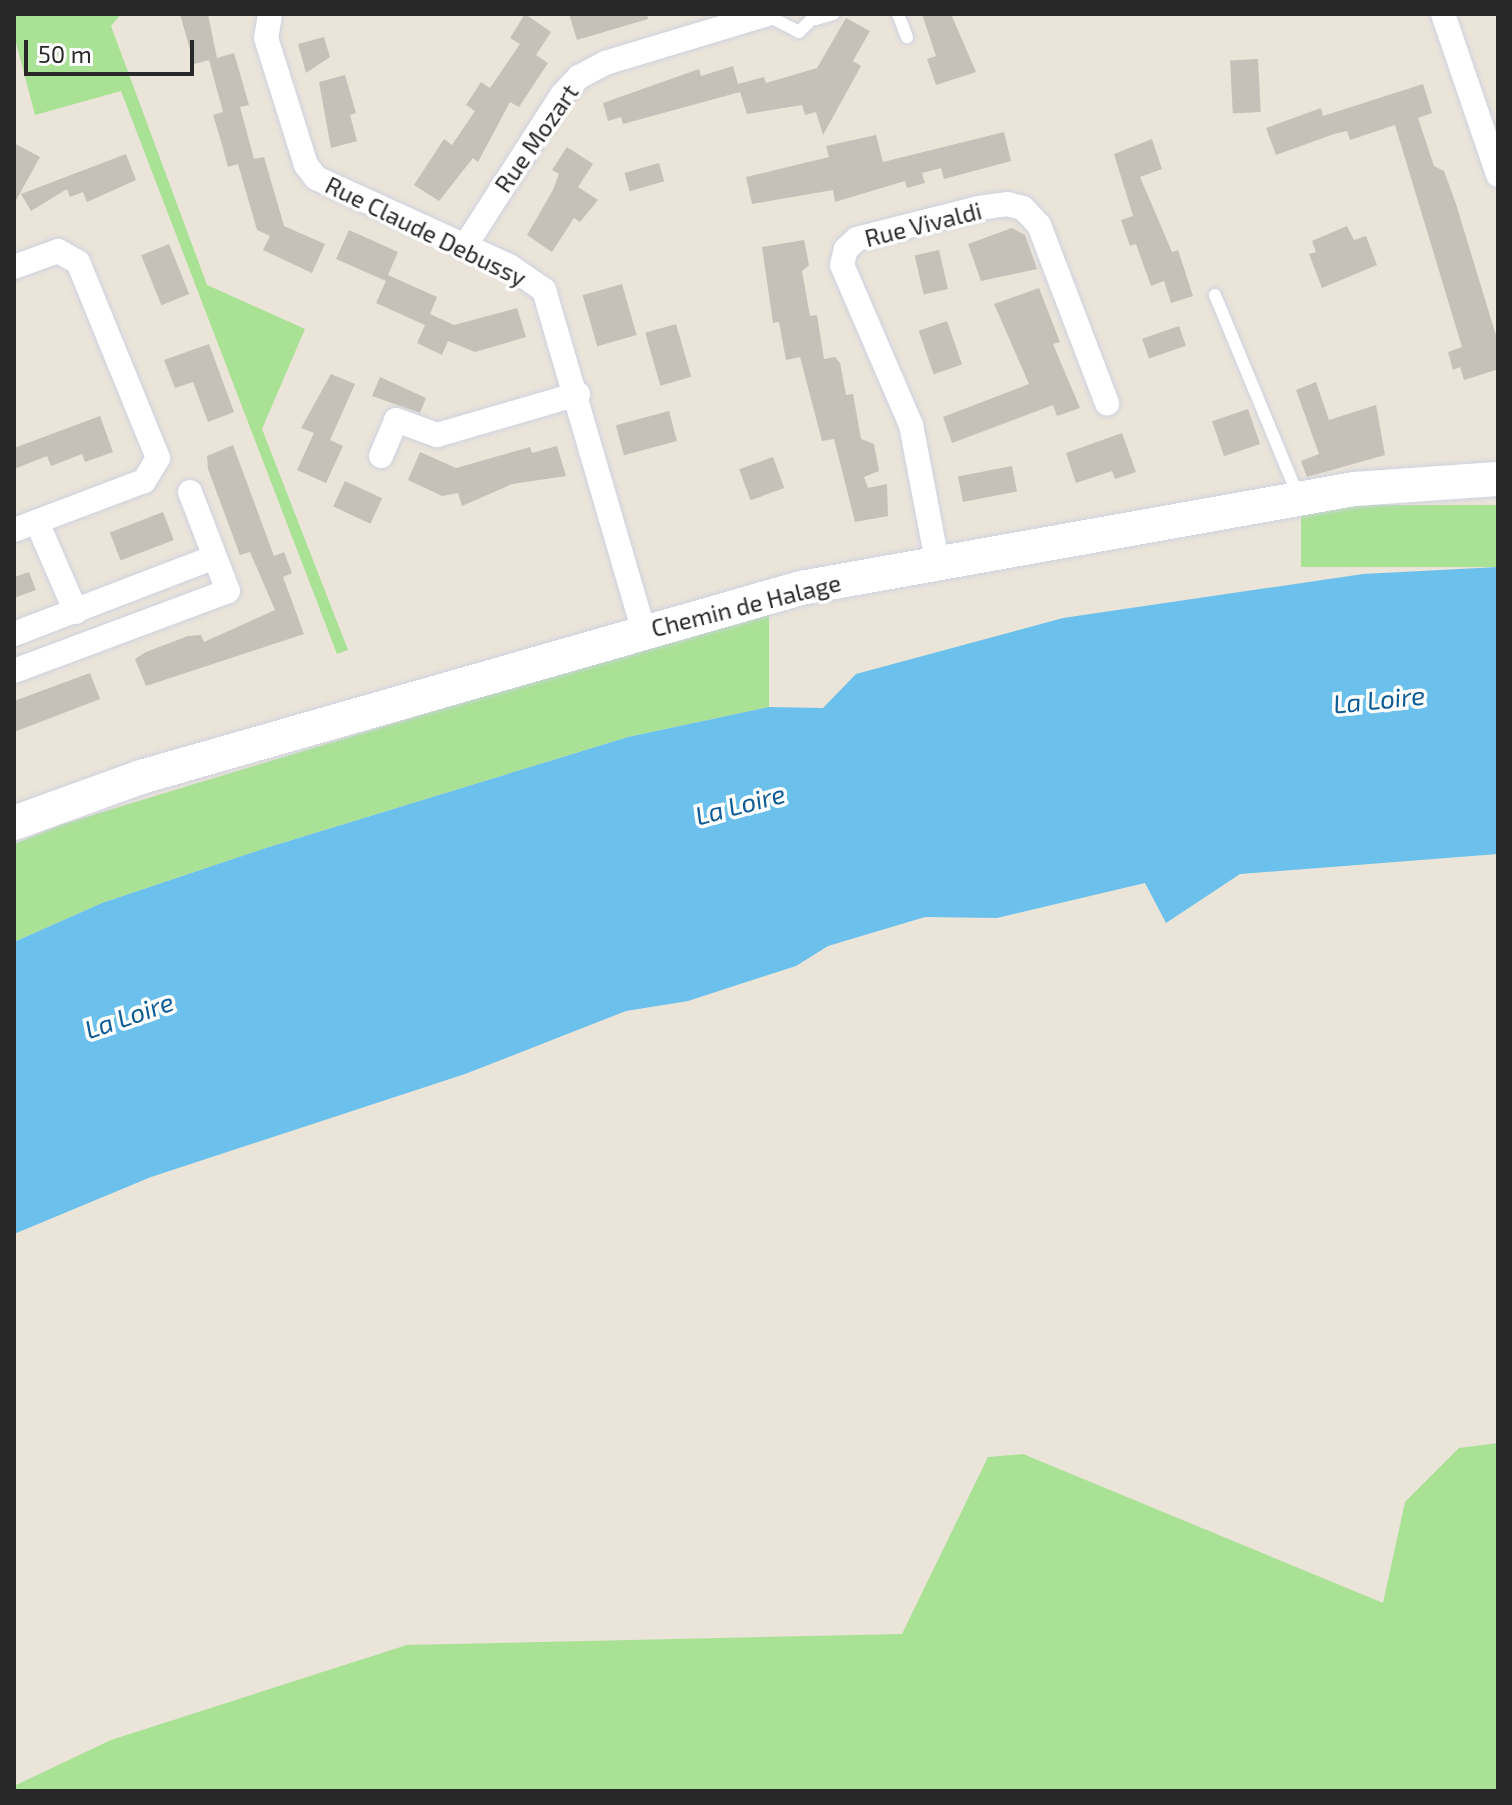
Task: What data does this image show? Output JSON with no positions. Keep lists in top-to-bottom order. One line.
{"streets":{"main road":["Chemin de Halage"],"street":["Rue Mozart","Rue Vivaldi","Rue Claude Debussy"]},"crossings":[["Rue Mozart","Rue Claude Debussy"],["Rue Vivaldi","Chemin de Halage"],["Rue Claude Debussy","Chemin de Halage"]],"water":["La Loire"],"scale_bar":"50 m"}
